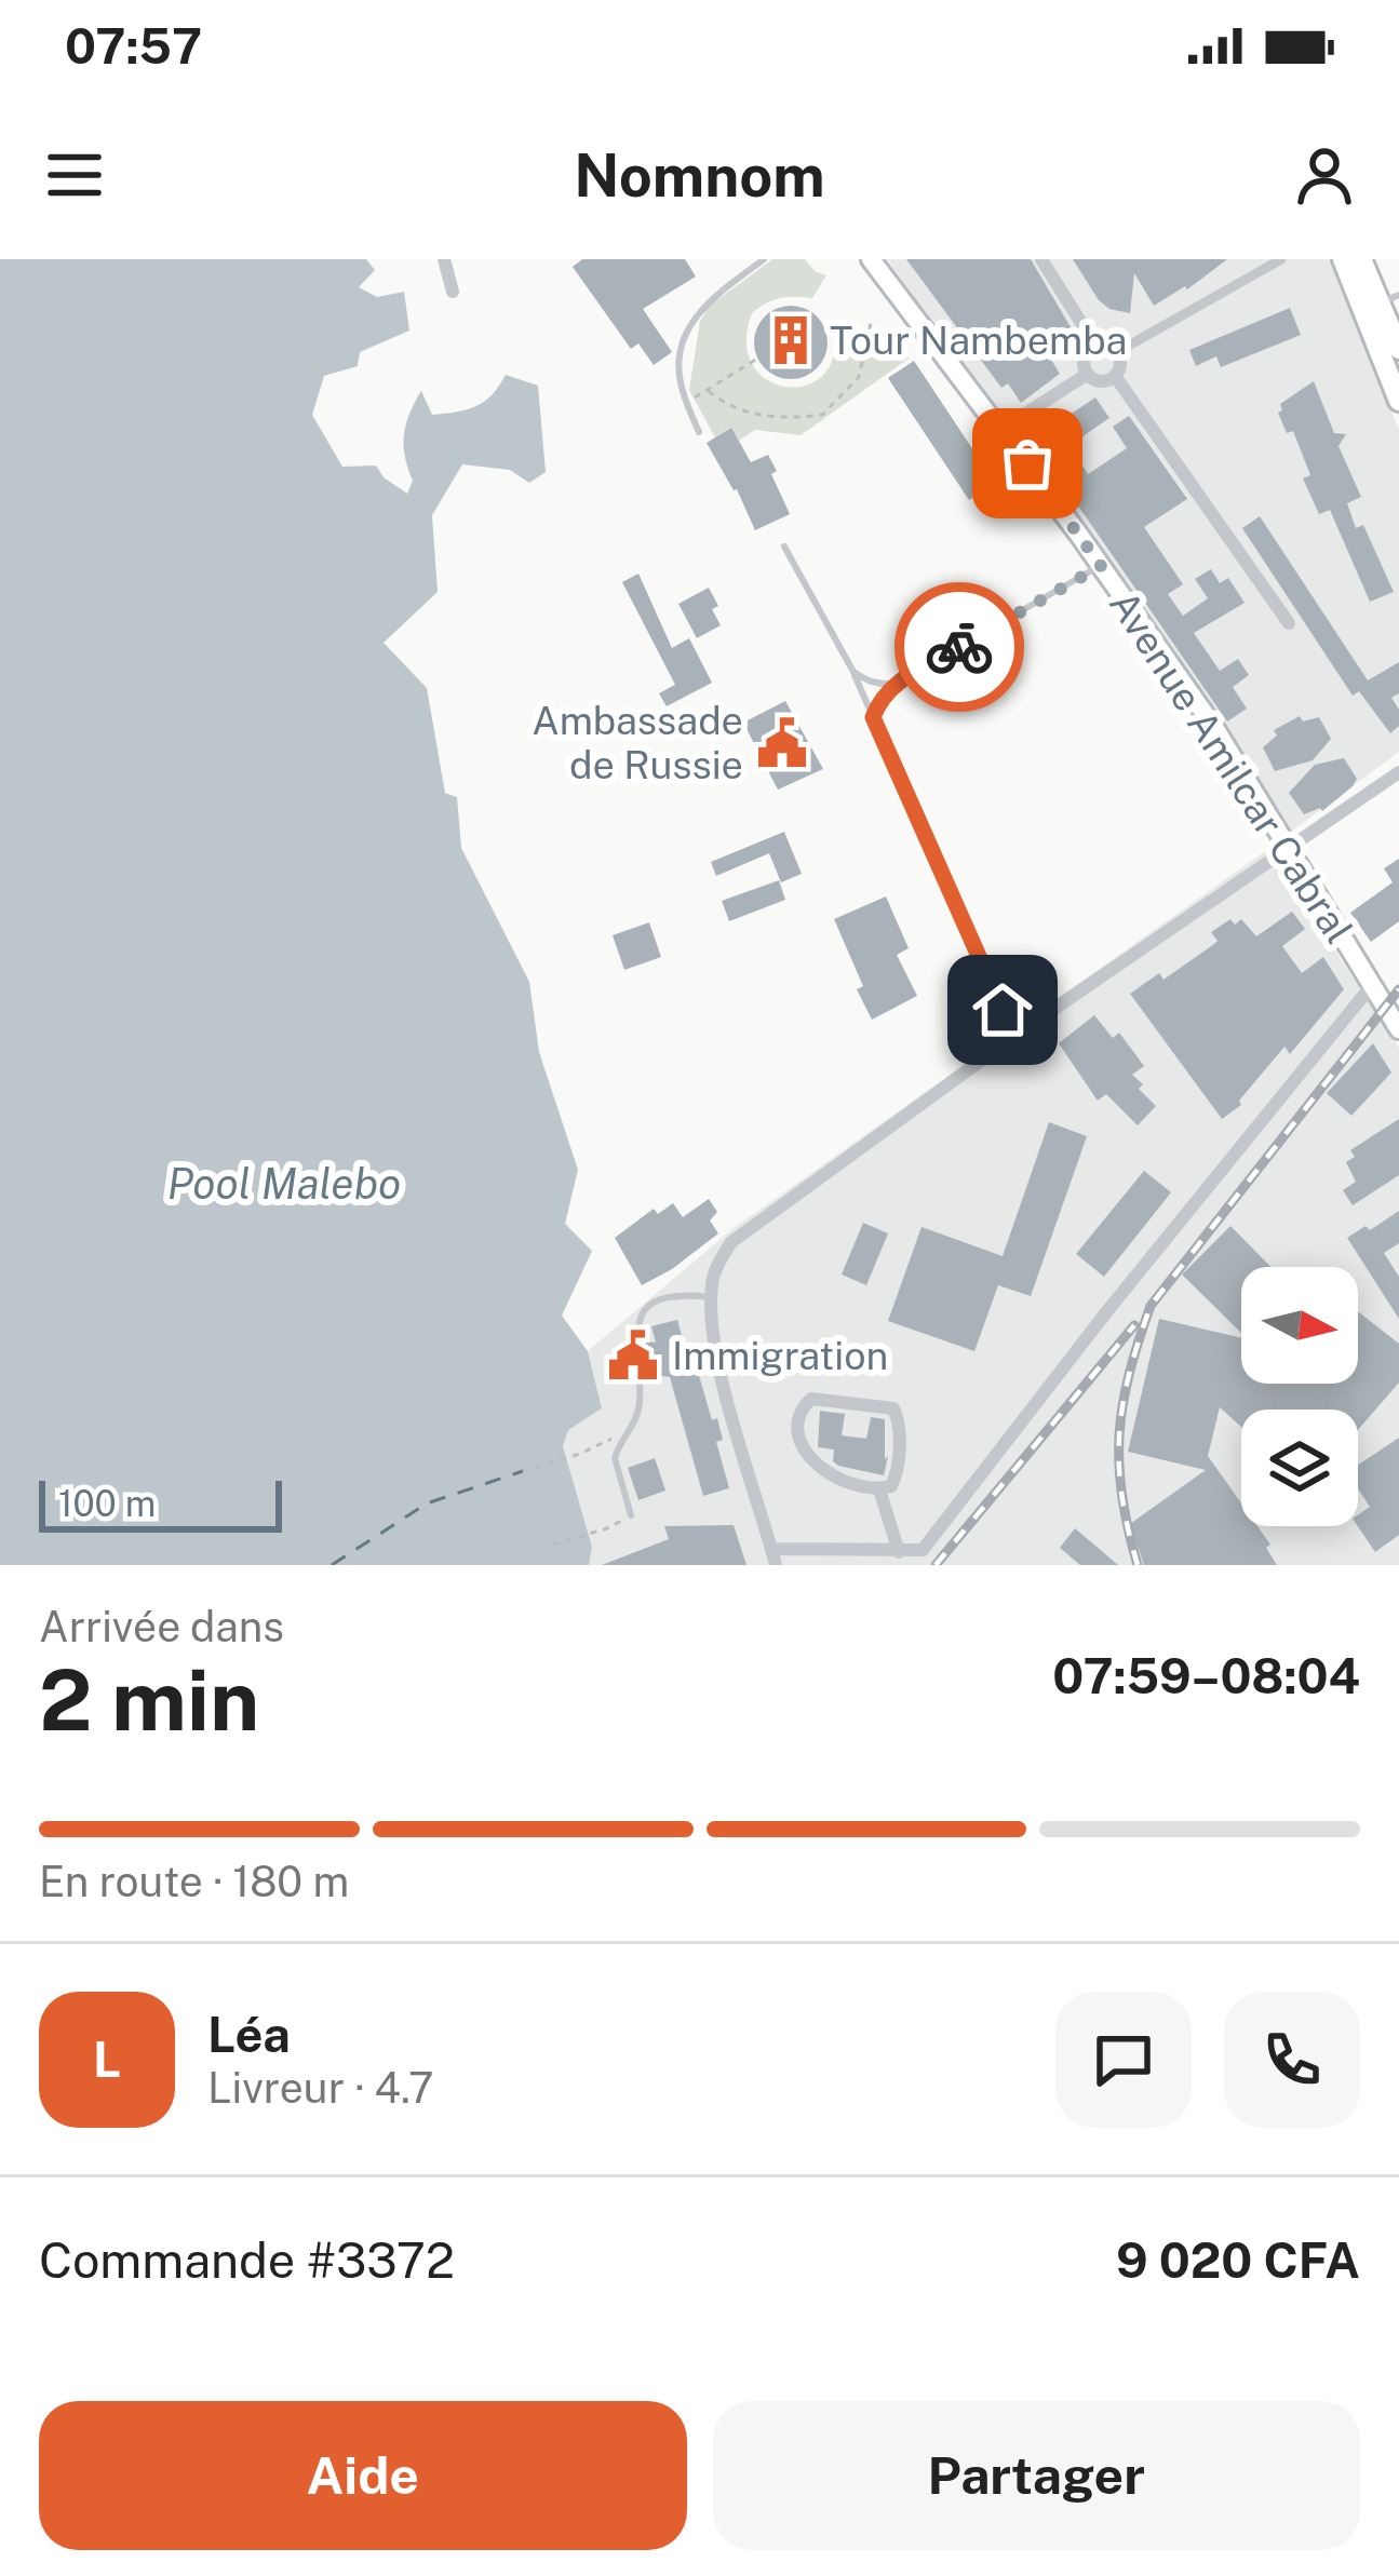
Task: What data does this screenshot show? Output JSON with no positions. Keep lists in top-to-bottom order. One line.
{"streets":{"main road":["Avenue Amilcar Cabral"]},"water":["Pool Malebo"],"places":{"building":["Tour Nambemba"],"public building":["Ambassade de Russie","Immigration"]},"scale_bar":"100 m","north":"right","page":{"status":"07:57","header":"Nomnom","scale":"100 m","heading":["2 min","Arrivée dans","07:59–08:04"],"panel":["Léa","Livreur · 4.7","Commande #3372","9 020 CFA"],"bar":"En route · 180 m","round":"L","buttons":["Aide","Partager"]}}
